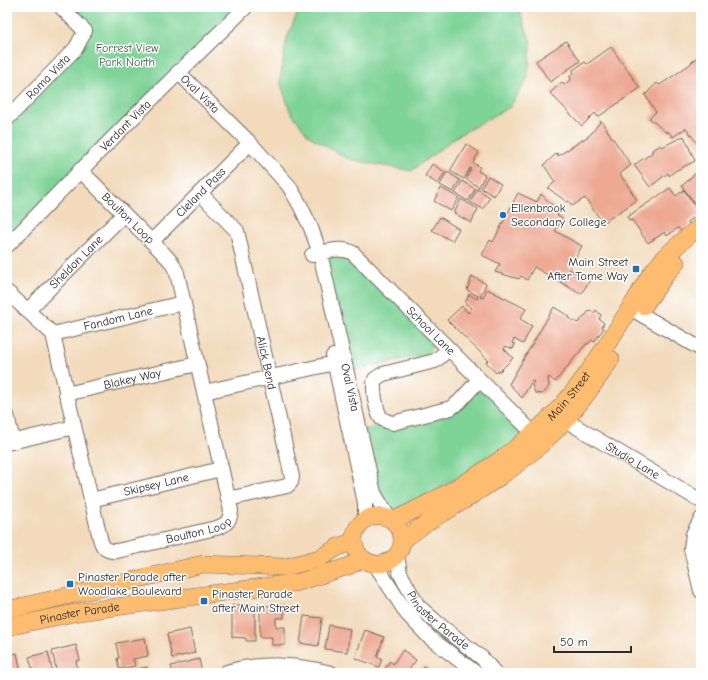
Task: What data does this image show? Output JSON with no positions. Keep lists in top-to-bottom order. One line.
{"streets":{"main road":["Main Street","Pinaster Parade"],"street":["Roma Vista","Oval Vista","Verdant Vista","Cleland Pass","Boulton Loop","Sheldon Lane","Fandom Lane","School Lane","Alick Bend","Blakey Way","Studio Lane","Skipsey Lane"]},"crossings":[["Oval Vista","Verdant Vista"],["Oval Vista","Cleland Pass"],["Oval Vista","School Lane"],["Oval Vista","Main Street"],["Oval Vista","Pinaster Parade"],["Verdant Vista","Boulton Loop"],["Cleland Pass","Boulton Loop"],["Cleland Pass","Alick Bend"],["Boulton Loop","Sheldon Lane"],["Boulton Loop","Fandom Lane"],["Boulton Loop","Alick Bend"],["Boulton Loop","Blakey Way"],["Boulton Loop","Skipsey Lane"],["School Lane","Main Street"],["Main Street","Studio Lane"],["Main Street","Pinaster Parade"]],"parks":["Forrest View Park North"],"places":{"other":["Ellenbrook Secondary College"],"transit":["Main Street After Tome Way","Pinaster Parade after Woodlake Boulevard","Pinaster Parade after Main Street"]},"scale_bar":"50 m"}
